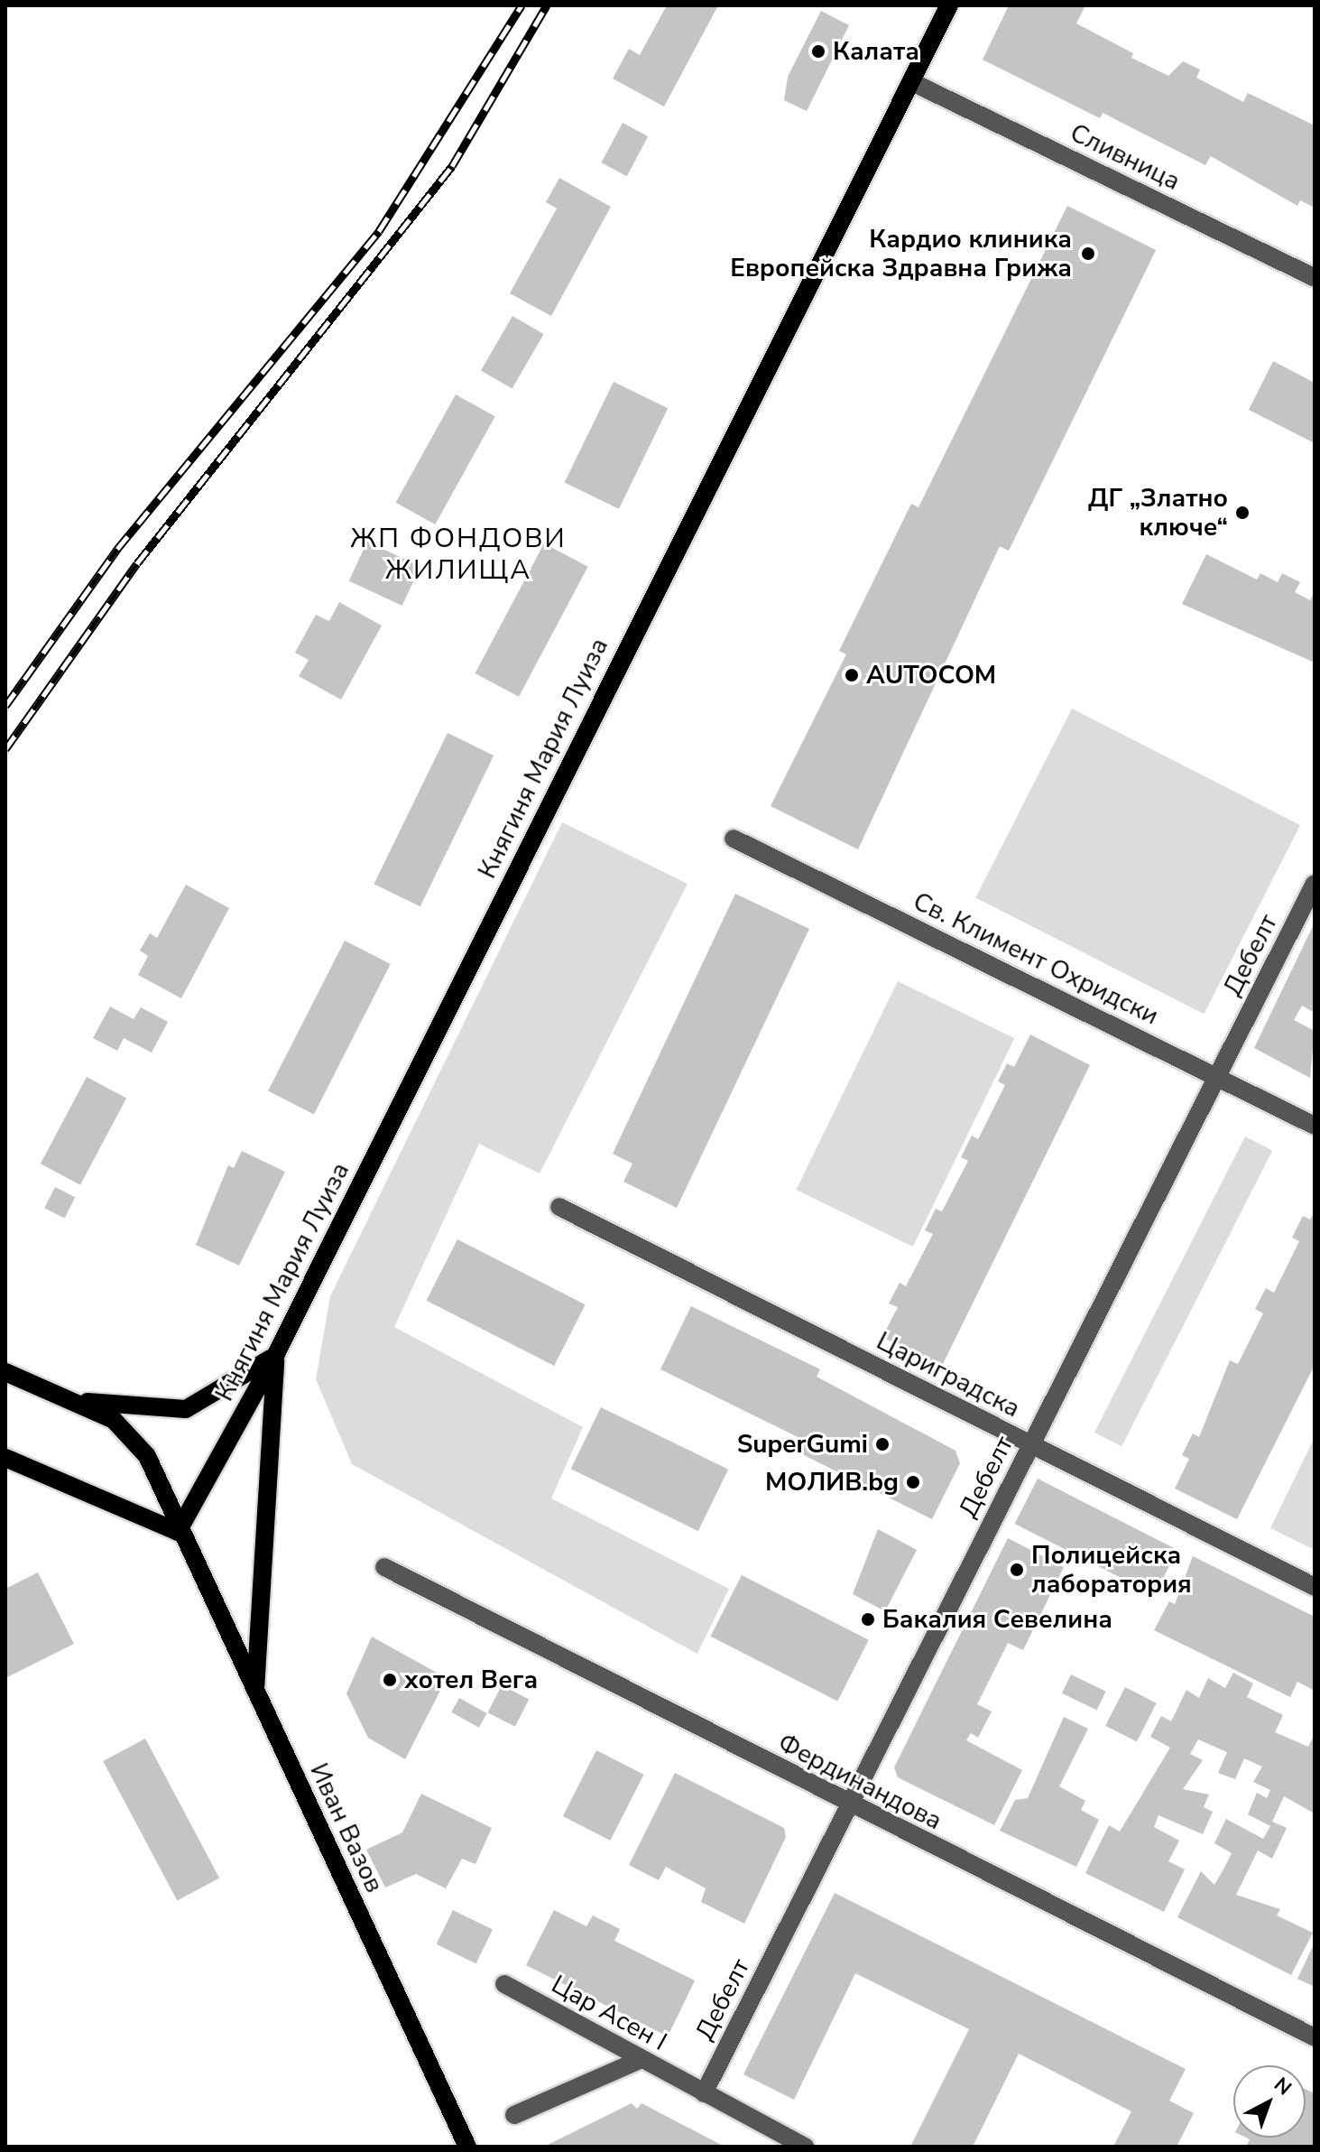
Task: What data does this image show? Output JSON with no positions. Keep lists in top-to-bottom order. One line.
{"streets":{"main road":["Княгиня Мария Луиза","Иван Вазов"],"street":["Сливница","Дебелт","Св. Климент Охридски","Цариградска","Фердинандова","Цар Асен I"]},"crossings":[["Сливница","Княгиня Мария Луиза"],["Княгиня Мария Луиза","Иван Вазов"],["Дебелт","Св. Климент Охридски"],["Дебелт","Цариградска"],["Дебелт","Фердинандова"],["Дебелт","Цар Асен I"]],"districts":["ЖП ФОНДОВИ ЖИЛИЩА"],"places":["Калата","Кардио клиника Европейска Здравна Грижа","ДГ „Златно ключе“","AUTOCOM","SuperGumi","МОЛИВ.bg","Полицейска лаборатория","Бакалия Севелина","хотел Вега"],"north":"top right"}
